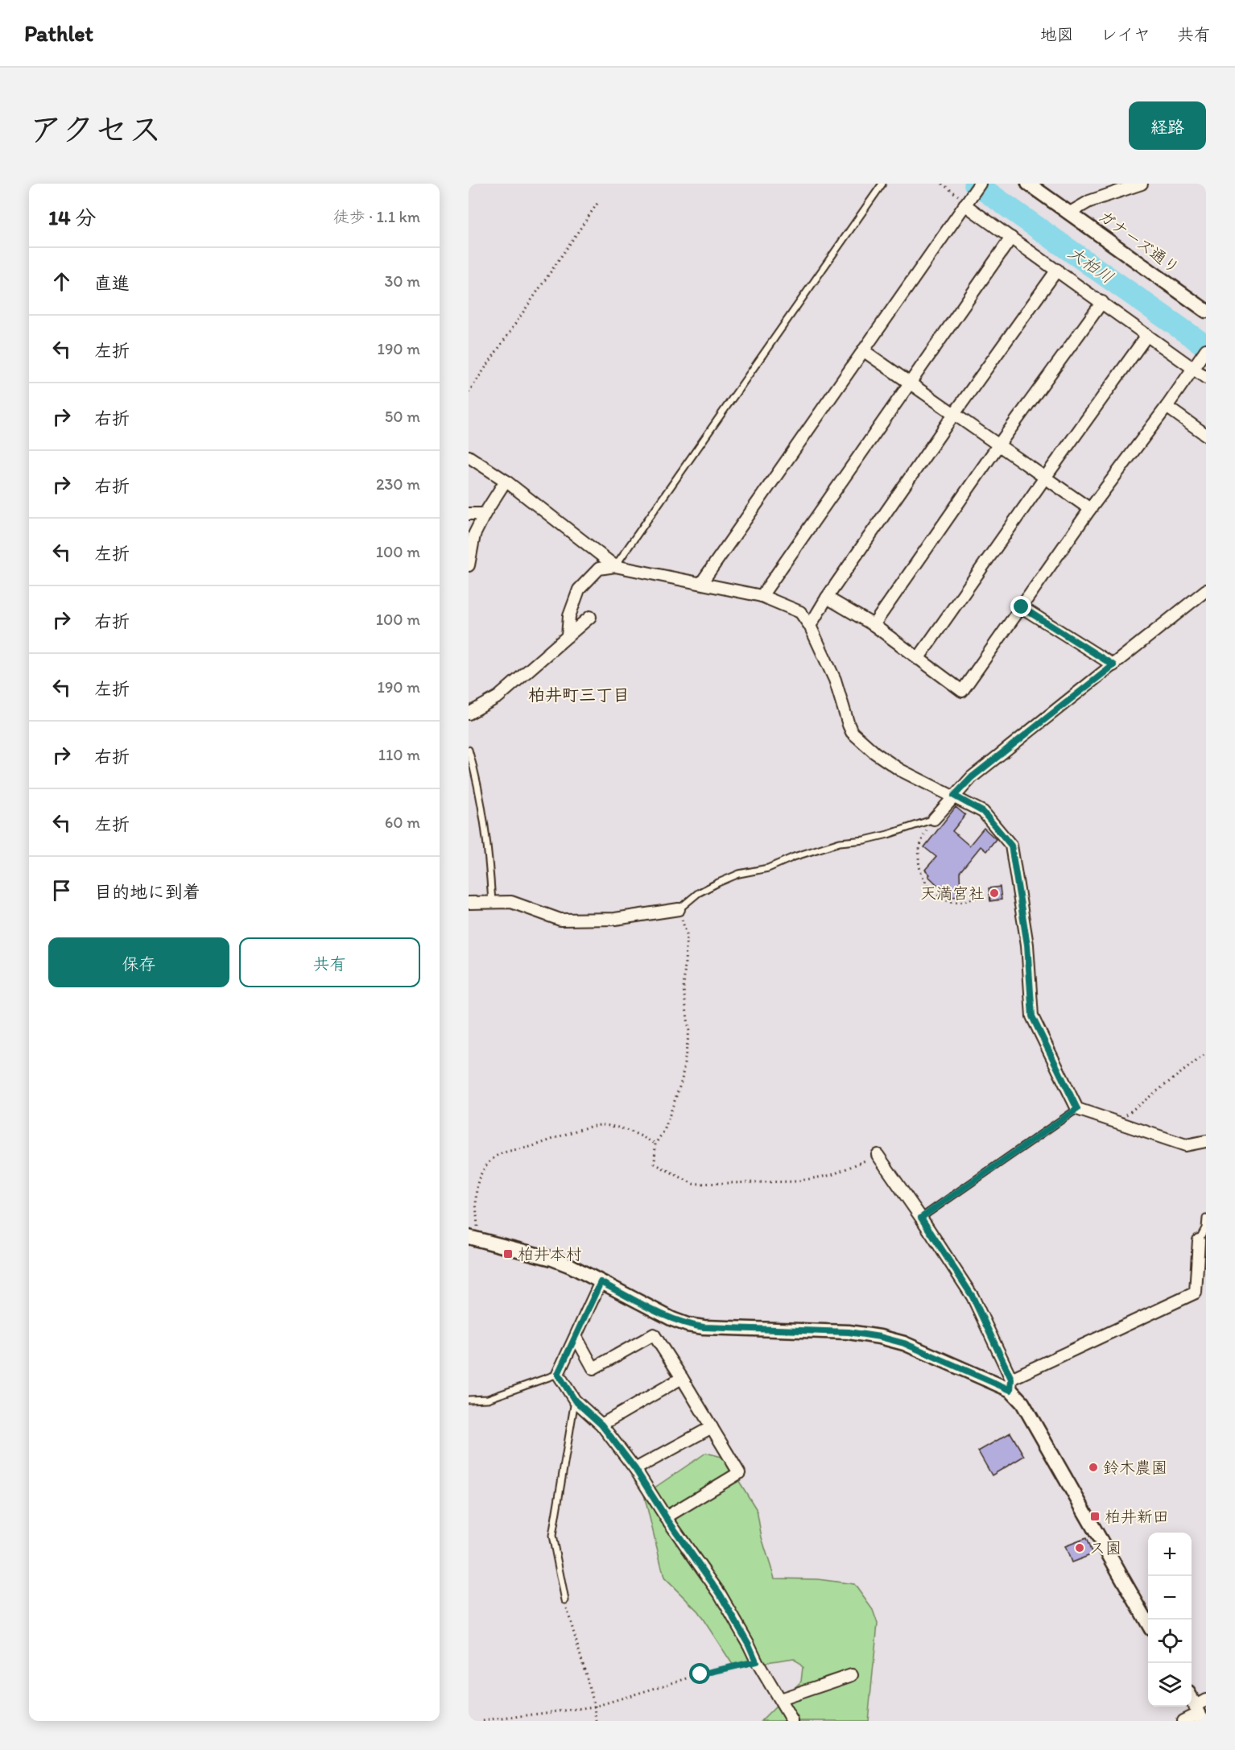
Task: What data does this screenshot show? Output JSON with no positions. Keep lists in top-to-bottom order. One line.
{"streets":{"street":["ガナーズ通り"]},"districts":["柏井町三丁目"],"water":["大柏川"],"places":{"other":["天満宮社","鈴木農園","ス園"],"transit":["柏井本村","柏井新田"]},"page":{"header":"Pathlet","nav":["地図","レイヤ","共有"],"title":"アクセス","buttons":["経路",["保存","共有"]],"heading":["14 分","徒歩 · 1.1 km"],"list":[["直進","30 m"],["左折","190 m"],["右折","50 m"],["右折","230 m"],["左折","100 m"],["右折","100 m"],["左折","190 m"],["右折","110 m"],["左折","60 m"],"目的地に到着"],"map_buttons":["+","−"]}}
